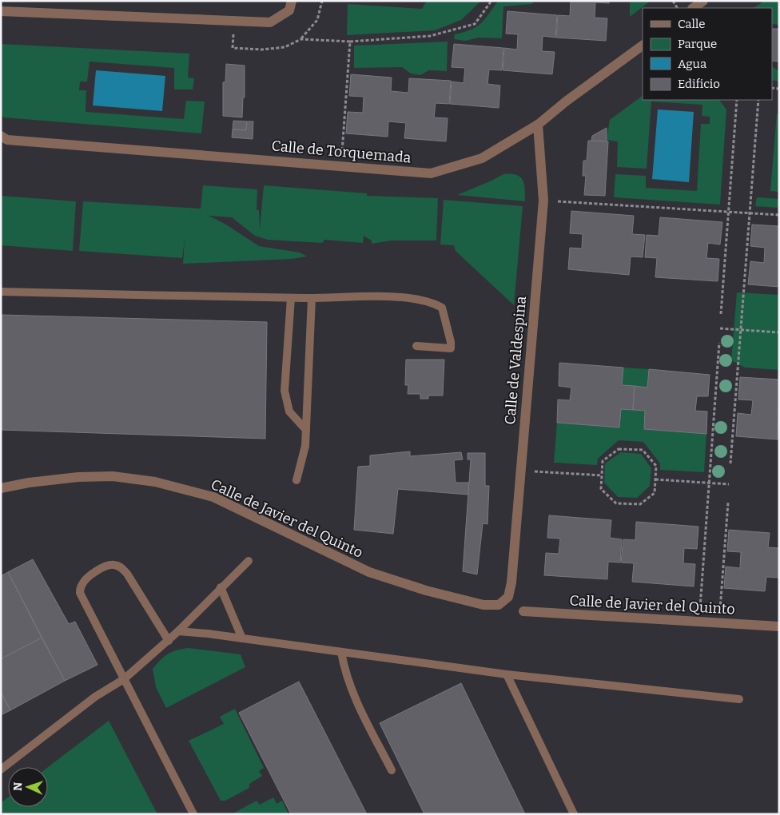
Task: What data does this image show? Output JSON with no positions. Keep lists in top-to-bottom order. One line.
{"streets":{"street":["Calle de Torquemada","Calle de Valdespina","Calle de Javier del Quinto"]},"crossings":[["Calle de Torquemada","Calle de Valdespina"],["Calle de Valdespina","Calle de Javier del Quinto"]],"legend":["Calle","Parque","Agua","Edificio"],"north":"left"}
